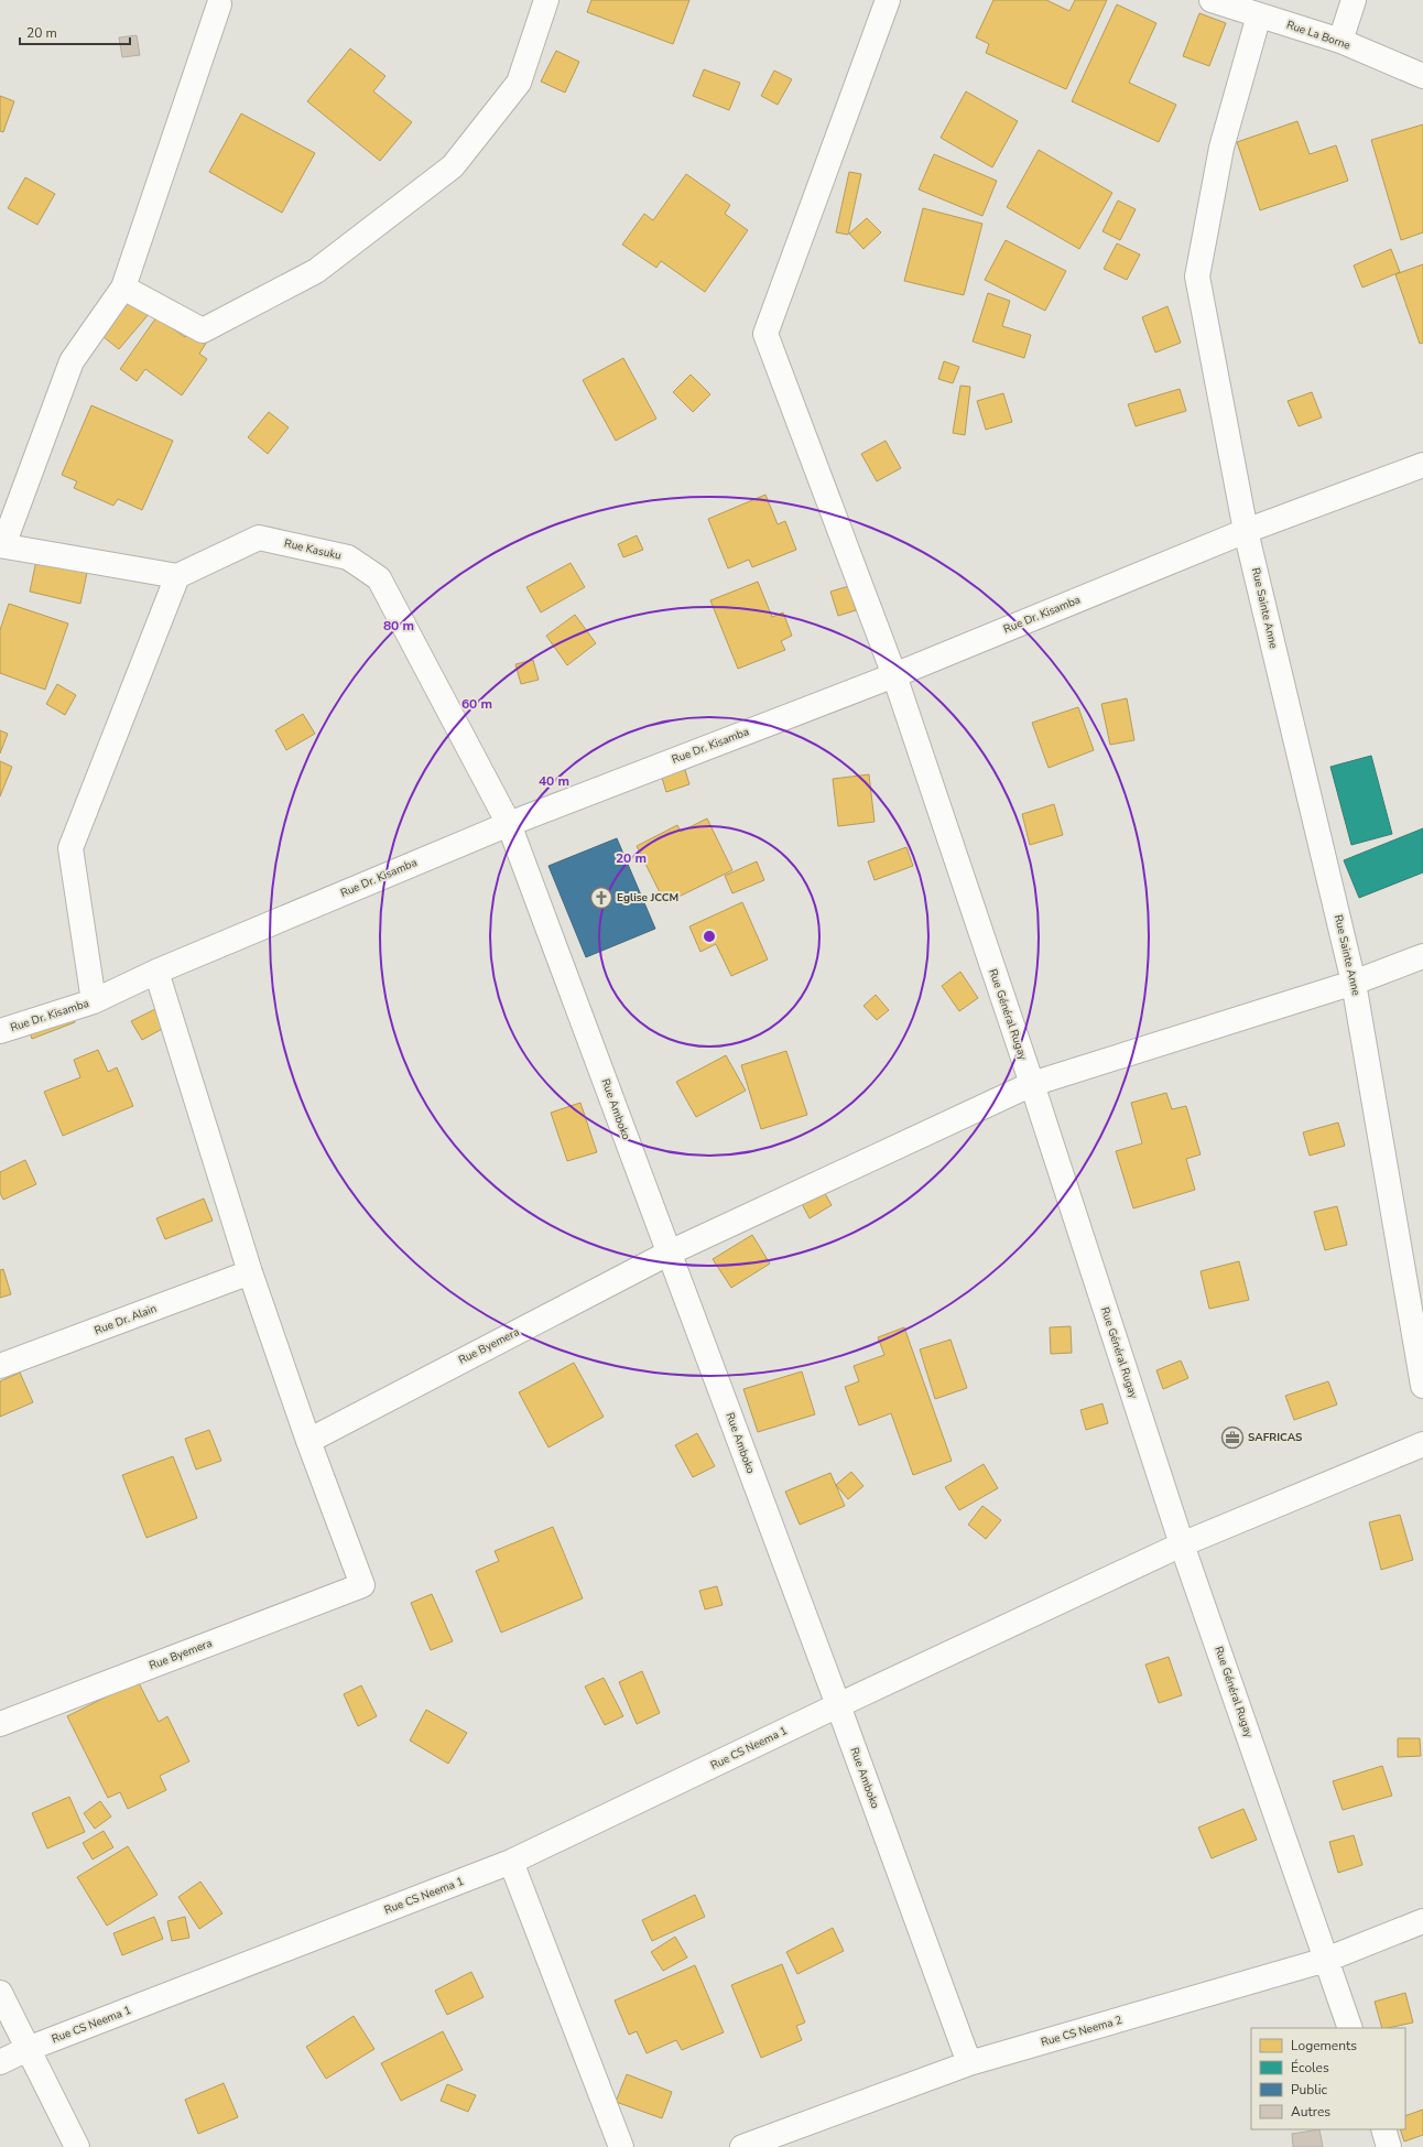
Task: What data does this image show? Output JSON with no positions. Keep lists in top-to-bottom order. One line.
{"streets":{"street":["Rue La Borne","Rue Kasuku","Rue Sainte Anne","Rue Dr. Kisamba","Rue Général Rugay","Rue Amboko","Rue Dr. Alain","Rue Byemera","Rue CS Neema 1","Rue CS Neema 2"]},"crossings":[["Rue La Borne","Rue Sainte Anne"],["Rue Kasuku","Rue Dr. Kisamba"],["Rue Kasuku","Rue Amboko"],["Rue Sainte Anne","Rue Dr. Kisamba"],["Rue Sainte Anne","Rue Byemera"],["Rue Dr. Kisamba","Rue Général Rugay"],["Rue Dr. Kisamba","Rue Amboko"],["Rue Général Rugay","Rue Byemera"],["Rue Général Rugay","Rue CS Neema 1"],["Rue Général Rugay","Rue CS Neema 2"],["Rue Amboko","Rue Byemera"],["Rue Amboko","Rue CS Neema 1"],["Rue Amboko","Rue CS Neema 2"]],"places":{"church":["Eglise JCCM"],"office":["SAFRICAS"]},"legend":["Logements","Écoles","Public","Autres"],"scale_bar":"20 m","rings":["80 m","60 m","40 m","20 m"]}
